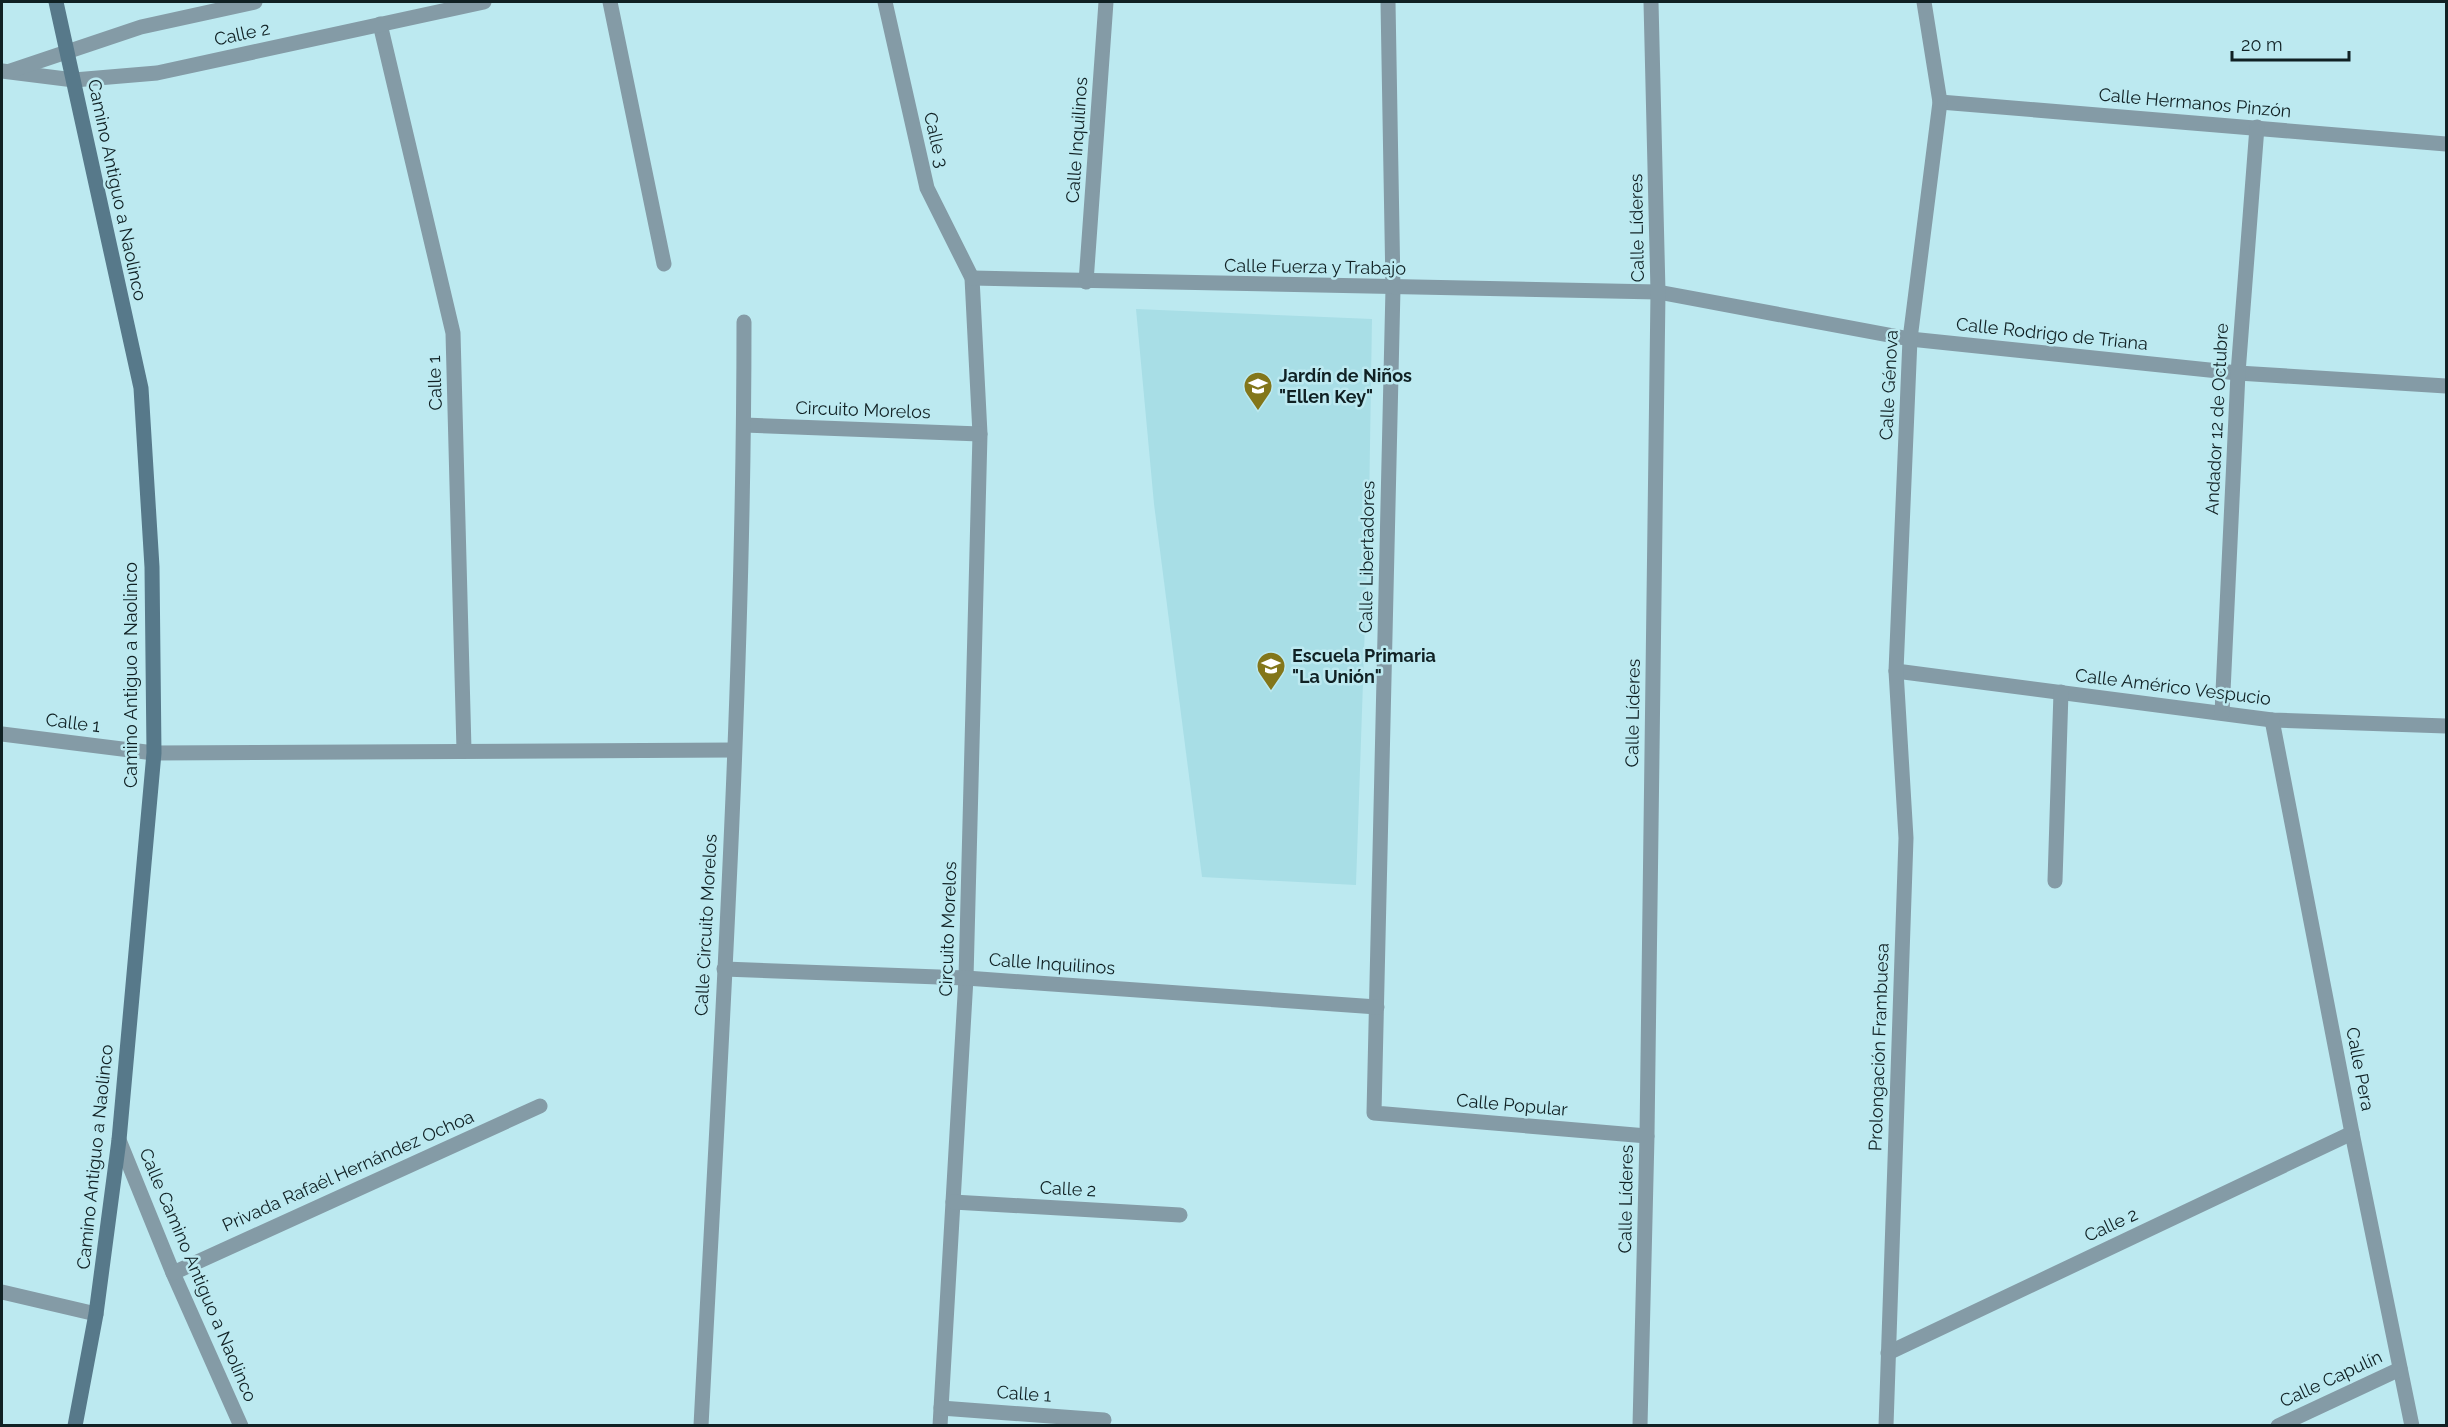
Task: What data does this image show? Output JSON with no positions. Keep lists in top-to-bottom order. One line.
{"streets":{"main road":["Camino Antiguo a Naolinco"],"street":["Calle 2","Calle Hermanos Pinzón","Calle 3","Calle Inquilinos","Calle Líderes","Calle Fuerza y Trabajo","Calle Rodrigo de Triana","Calle 1","Calle Génova","Circuito Morelos","Andador 12 de Octubre","Calle Libertadores","Calle Américo Vespucio","Calle Circuito Morelos","Prolongación Frambuesa","Calle Pera","Calle Popular","Privada Rafaél Hernández Ochoa","Calle Camino Antiguo a Naolinco","Calle Capulín"]},"crossings":[["Calle 2","Camino Antiguo a Naolinco"],["Calle 2","Calle 1"],["Calle 2","Circuito Morelos"],["Calle 2","Prolongación Frambuesa"],["Calle 2","Calle Pera"],["Calle Hermanos Pinzón","Calle Génova"],["Calle Hermanos Pinzón","Andador 12 de Octubre"],["Calle 3","Calle Fuerza y Trabajo"],["Calle 3","Circuito Morelos"],["Calle Inquilinos","Calle Fuerza y Trabajo"],["Calle Inquilinos","Circuito Morelos"],["Calle Inquilinos","Calle Libertadores"],["Calle Inquilinos","Calle Circuito Morelos"],["Camino Antiguo a Naolinco","Calle 1"],["Camino Antiguo a Naolinco","Calle Camino Antiguo a Naolinco"],["Calle Líderes","Calle Fuerza y Trabajo"],["Calle Líderes","Calle Rodrigo de Triana"],["Calle Líderes","Calle Popular"],["Calle Fuerza y Trabajo","Calle Rodrigo de Triana"],["Calle Fuerza y Trabajo","Circuito Morelos"],["Calle Fuerza y Trabajo","Calle Libertadores"],["Calle Rodrigo de Triana","Calle Génova"],["Calle Rodrigo de Triana","Andador 12 de Octubre"],["Calle 1","Circuito Morelos"],["Calle 1","Calle Circuito Morelos"],["Calle Génova","Calle Américo Vespucio"],["Calle Génova","Prolongación Frambuesa"],["Circuito Morelos","Calle Circuito Morelos"],["Andador 12 de Octubre","Calle Américo Vespucio"],["Calle Libertadores","Calle Popular"],["Calle Américo Vespucio","Prolongación Frambuesa"],["Calle Américo Vespucio","Calle Pera"],["Calle Pera","Calle Capulín"],["Privada Rafaél Hernández Ochoa","Calle Camino Antiguo a Naolinco"]],"places":{"school or university":["Jardín de Niños \"Ellen Key\"","Escuela Primaria \"La Unión\""]},"scale_bar":"20 m"}
